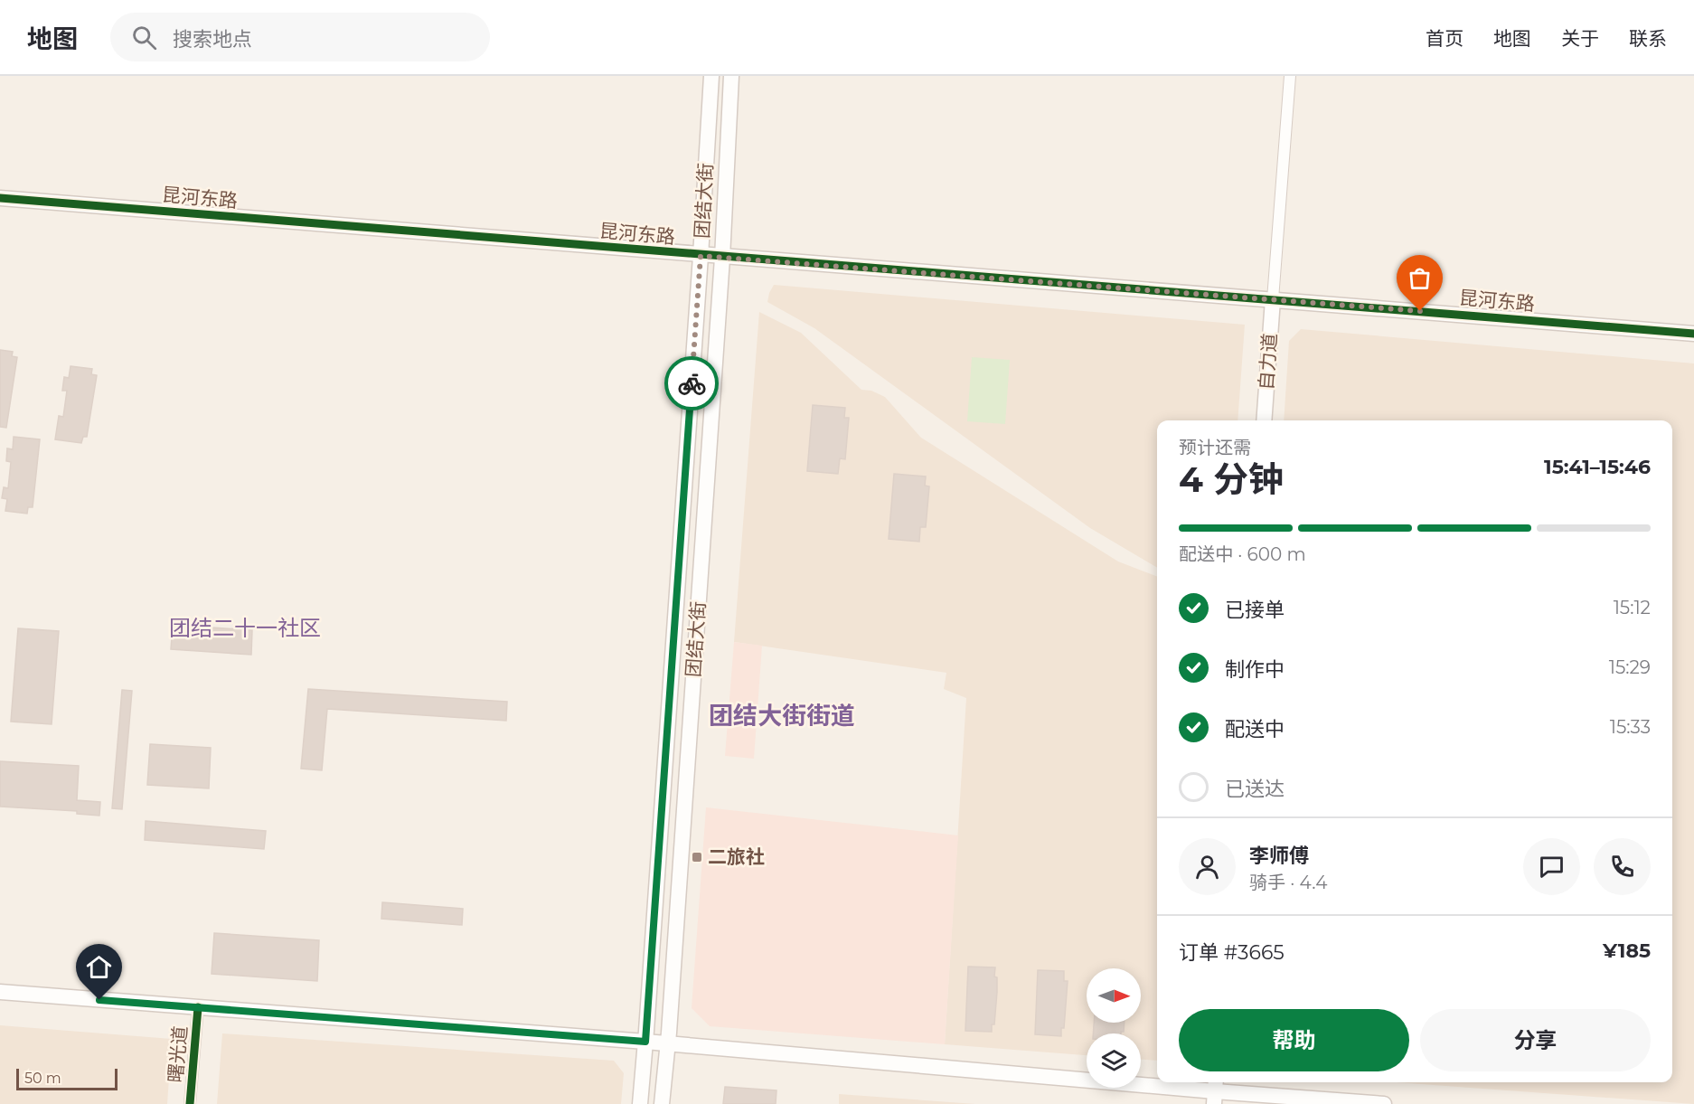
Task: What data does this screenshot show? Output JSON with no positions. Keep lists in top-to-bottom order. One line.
{"streets":{"main road":["昆河东路","团结大街","自力道"],"street":["曙光道"]},"crossings":[["昆河东路","团结大街"],["昆河东路","自力道"]],"districts":["团结二十一社区","团结大街街道"],"places":{"transit":["二旅社"]},"scale_bar":"50 m","north":"right","page":{"header":"地图","search":"搜索地点","nav":["首页","地图","关于","联系"],"heading":["4 分钟","预计还需","15:41–15:46"],"panel":["李师傅","骑手 · 4.4","订单 #3665","¥185"],"bar":"配送中 · 600 m","list":[["已接单","15:12"],["制作中","15:29"],["配送中","15:33"],"已送达"],"buttons":["帮助","分享"],"scale":"50 m"}}
